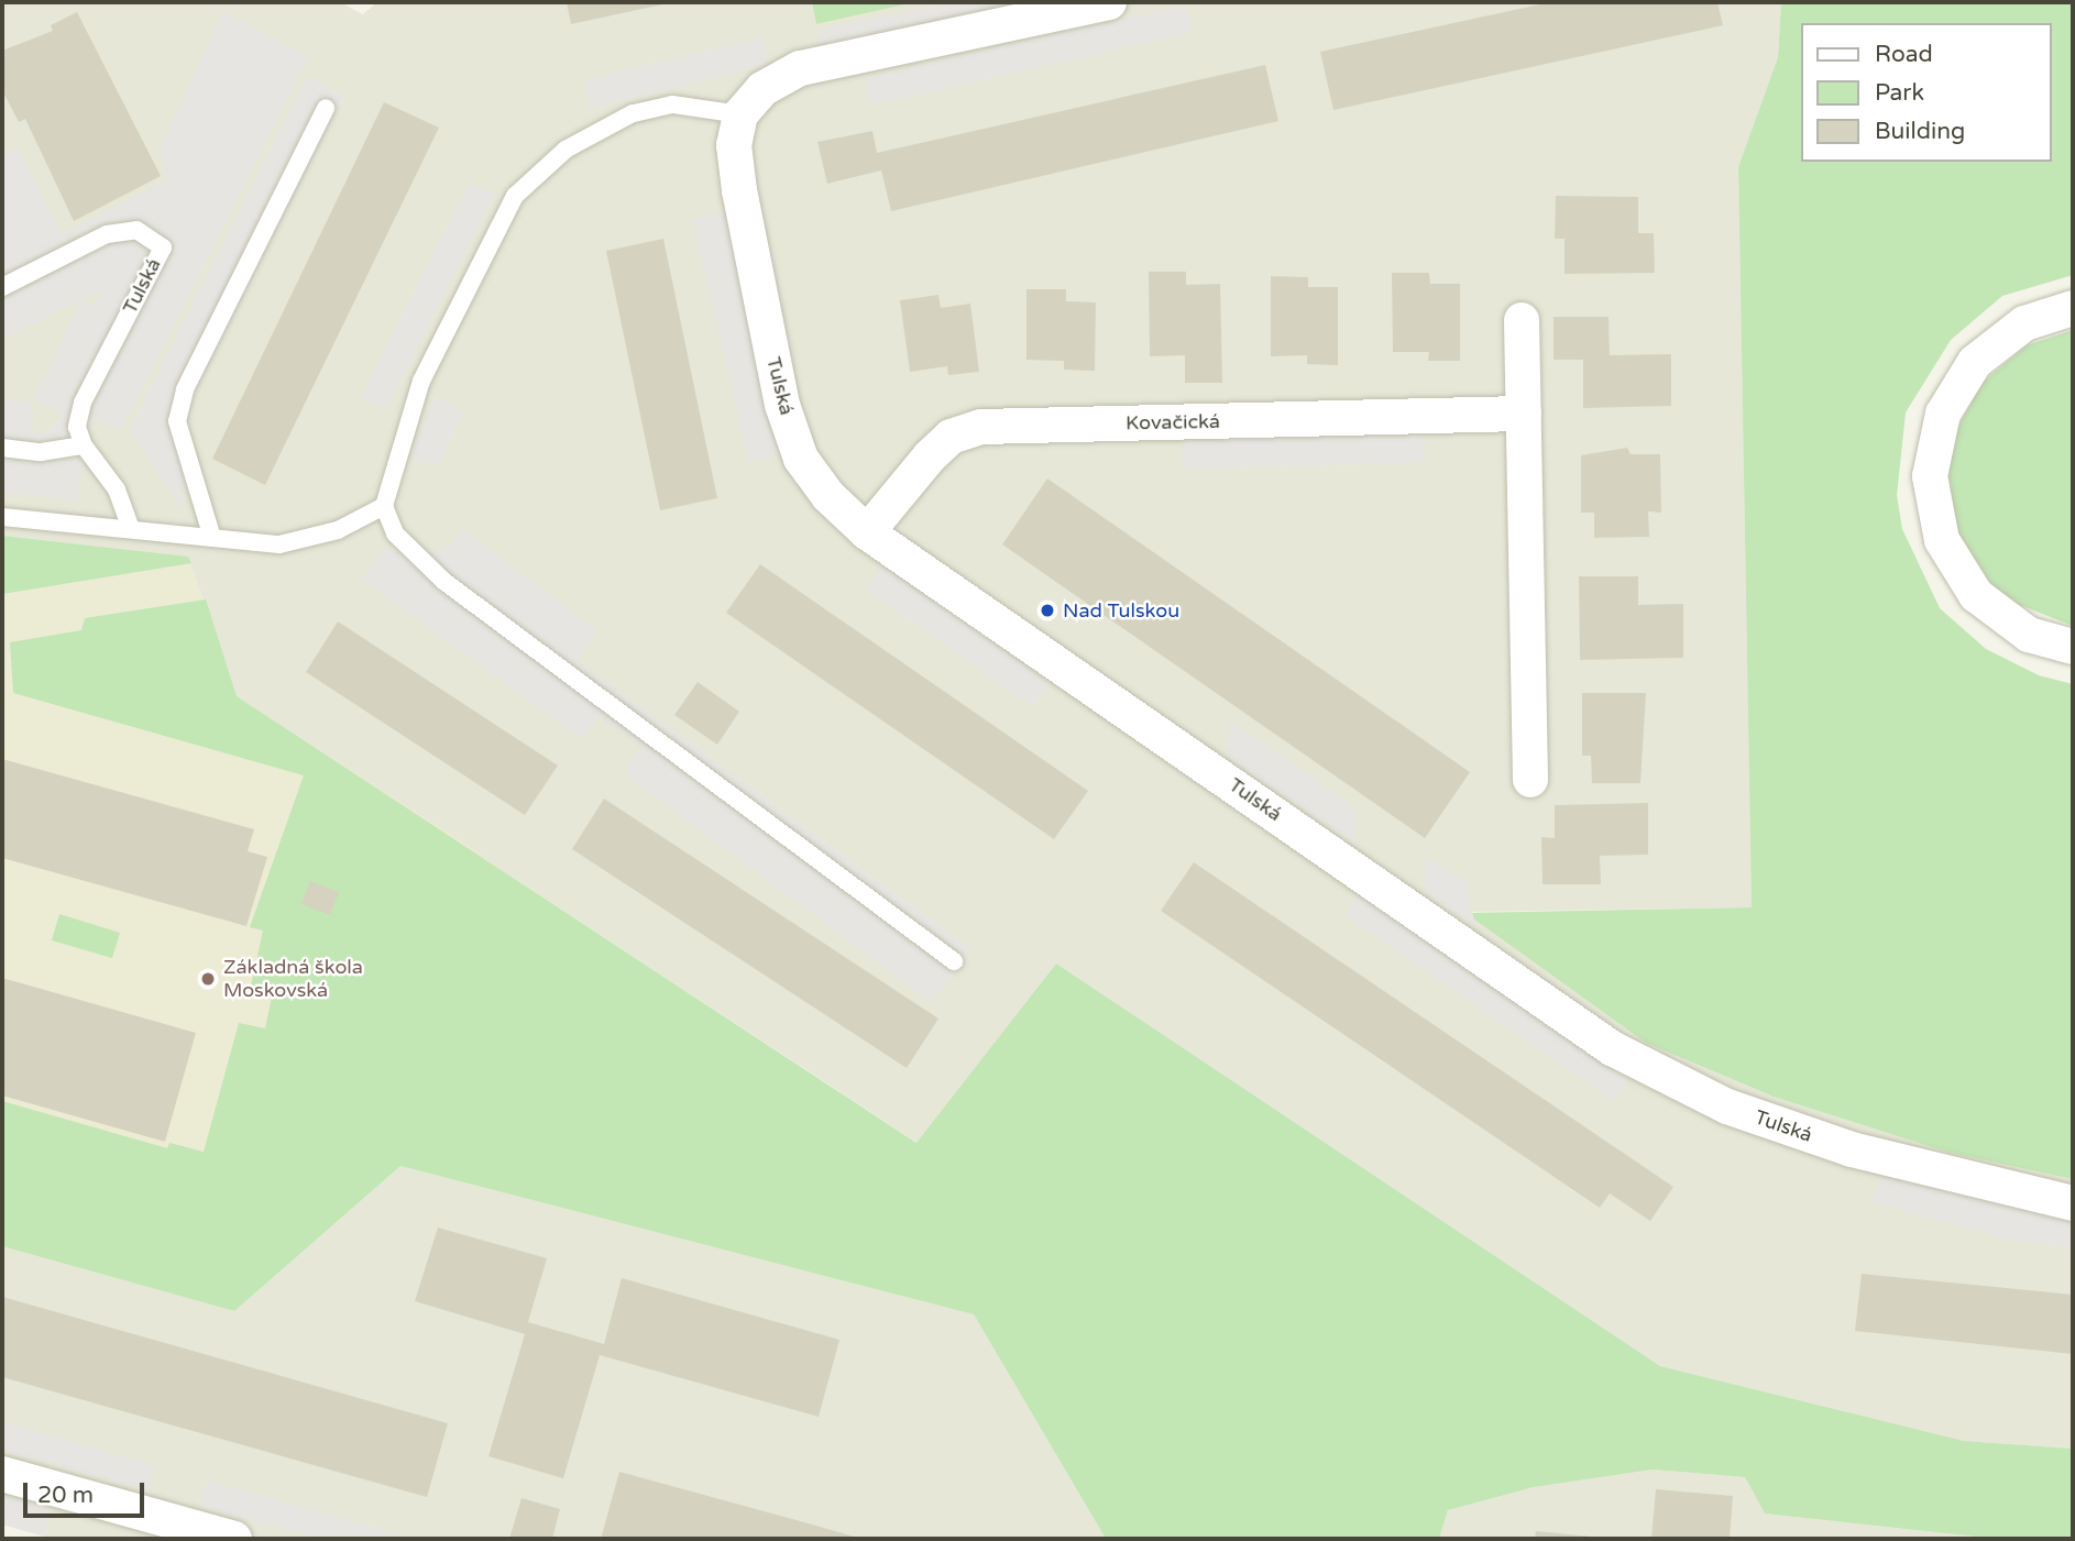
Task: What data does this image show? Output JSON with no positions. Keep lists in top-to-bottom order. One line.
{"streets":{"street":["Tulská","Kovačická"]},"crossings":[["Tulská","Kovačická"]],"places":["Nad Tulskou","Základná škola Moskovská"],"legend":["Road","Park","Building"],"scale_bar":"20 m"}
